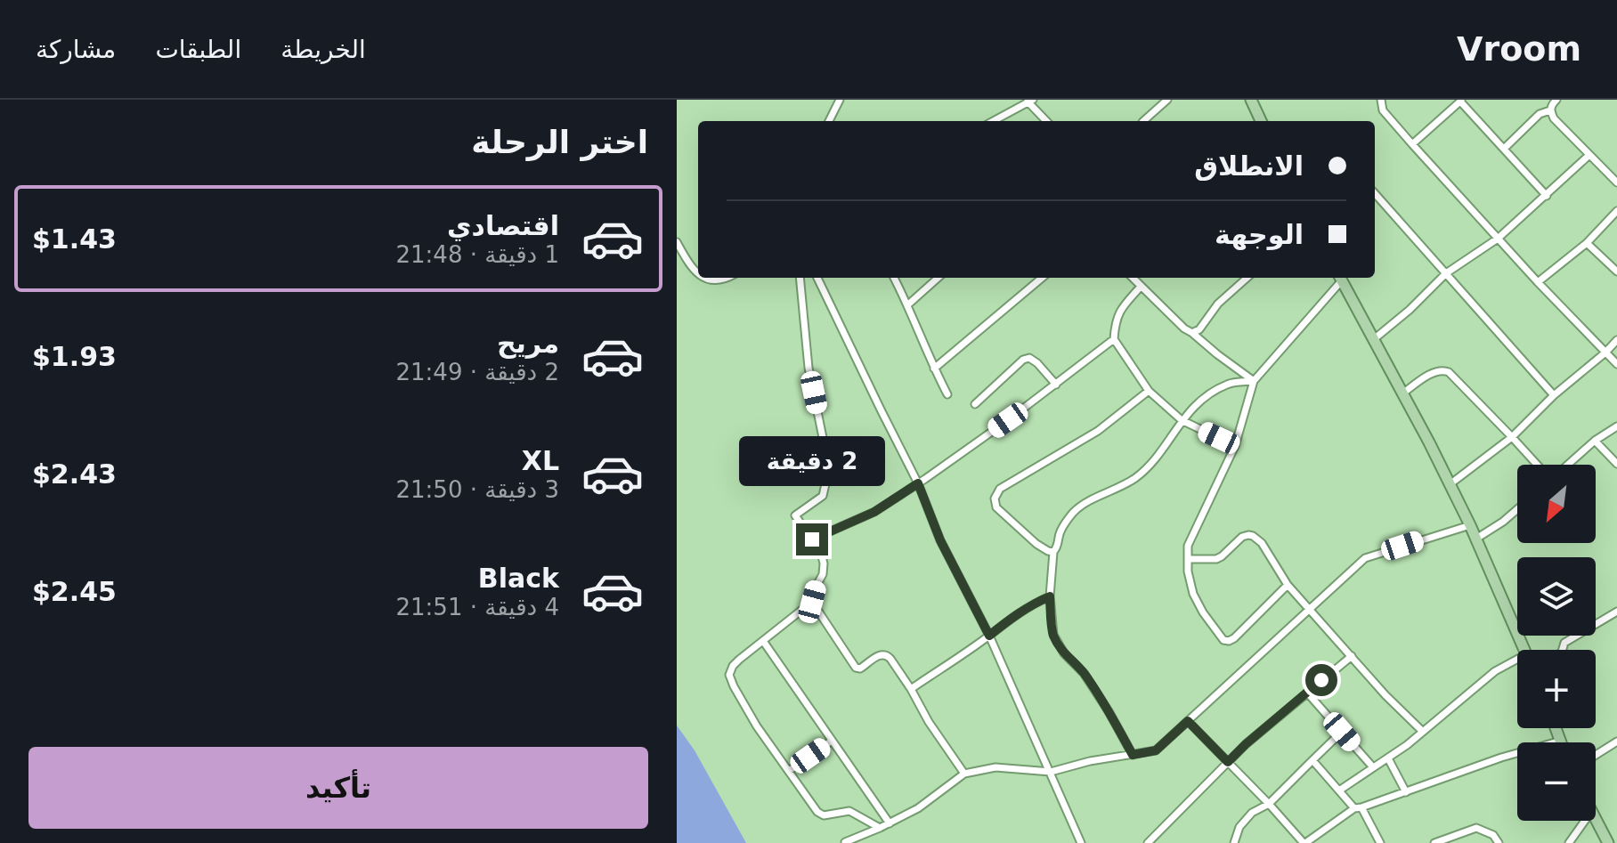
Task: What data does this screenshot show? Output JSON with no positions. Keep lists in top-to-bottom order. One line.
{"north":"bottom left","page":{"header":"Vroom","nav":["الخريطة","الطبقات","مشاركة"],"heading":"اختر الرحلة","banner":["الانطلاق","الوجهة"],"list":[{"name":"اقتصادي","note":"1 دقيقة · 21:48","value":"$1.43"},{"name":"مريح","note":"2 دقيقة · 21:49","value":"$1.93"},{"name":"XL","note":"3 دقيقة · 21:50","value":"$2.43"},{"name":"Black","note":"4 دقيقة · 21:51","value":"$2.45"}],"bubble":"2 دقيقة","map_buttons":["+","−"],"buttons":"تأكيد"}}
